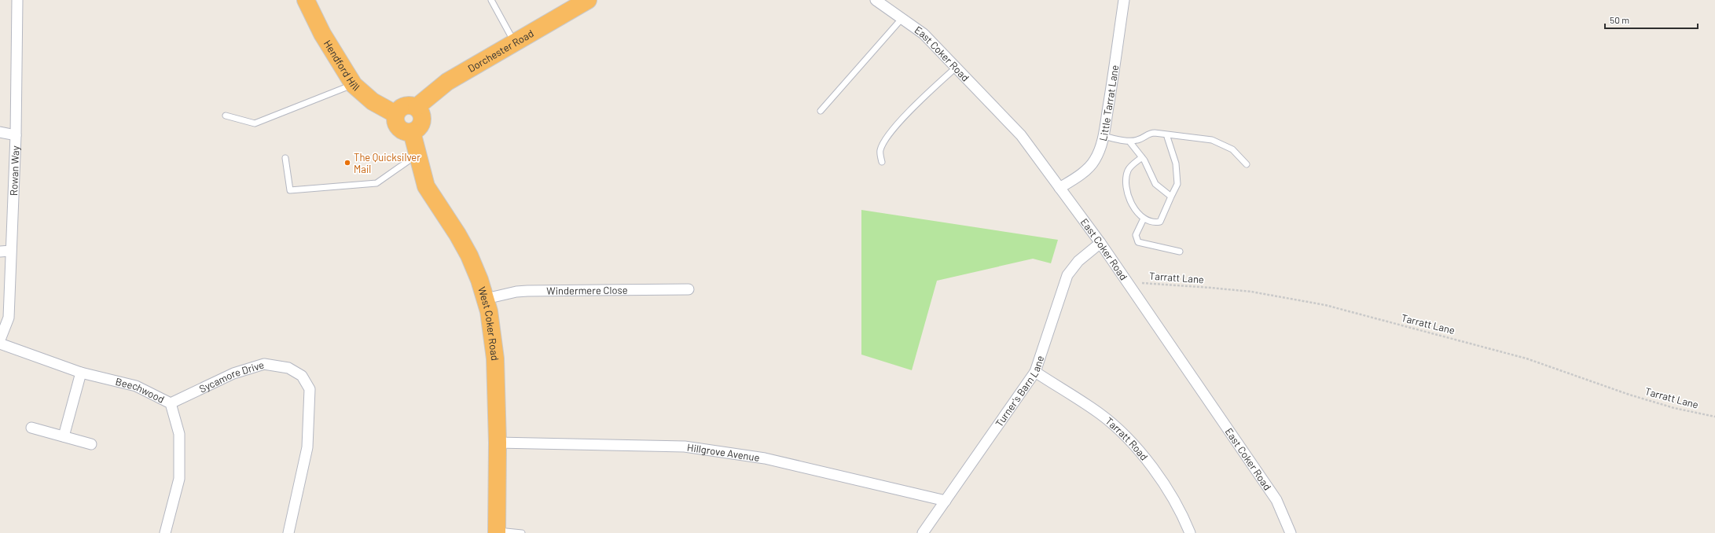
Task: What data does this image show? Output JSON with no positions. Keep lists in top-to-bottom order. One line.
{"streets":{"highway":["Dorchester Road","Hendford Hill","West Coker Road"],"street":["East Coker Road","Little Tarrat Lane","Rowan Way","Windermere Close","Sycamore Drive","Turner's Barn Lane","Beechwood","Tarratt Road","Hillgrove Avenue"],"path":["Tarratt Lane"]},"crossings":[["Dorchester Road","Hendford Hill"],["Dorchester Road","West Coker Road"],["East Coker Road","Little Tarrat Lane"],["East Coker Road","Tarratt Lane"],["East Coker Road","Turner's Barn Lane"],["Hendford Hill","West Coker Road"],["Windermere Close","West Coker Road"],["West Coker Road","Hillgrove Avenue"],["Sycamore Drive","Beechwood"],["Turner's Barn Lane","Tarratt Road"],["Turner's Barn Lane","Hillgrove Avenue"]],"places":["The Quicksilver Mail"],"scale_bar":"50 m"}
